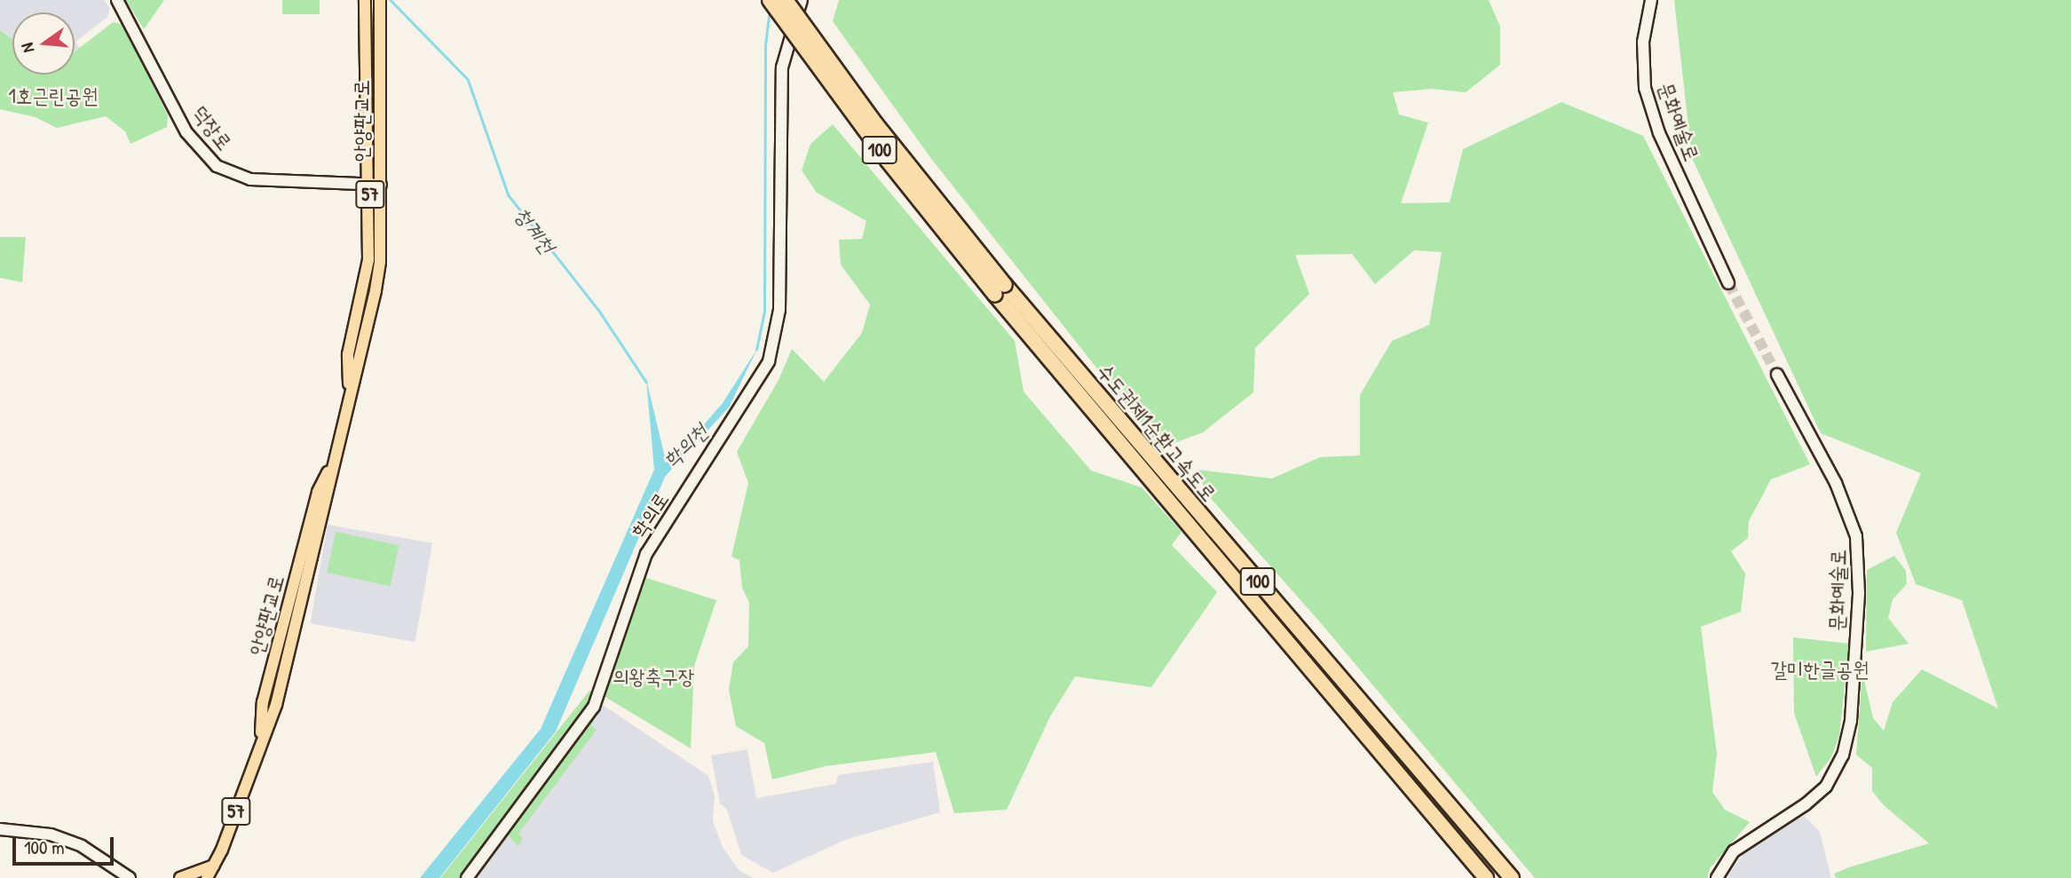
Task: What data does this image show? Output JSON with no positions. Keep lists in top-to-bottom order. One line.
{"streets":{"highway":["100","수도권제1순환고속도로"],"main road":["안양판교로","57"],"street":["문화예술로","덕장로","학의로"]},"crossings":[["안양판교로","덕장로"]],"water":["청계천","학의천"],"parks":["1호근린공원","갈미한글공원","의왕축구장"],"scale_bar":"100 m","north":"left"}
